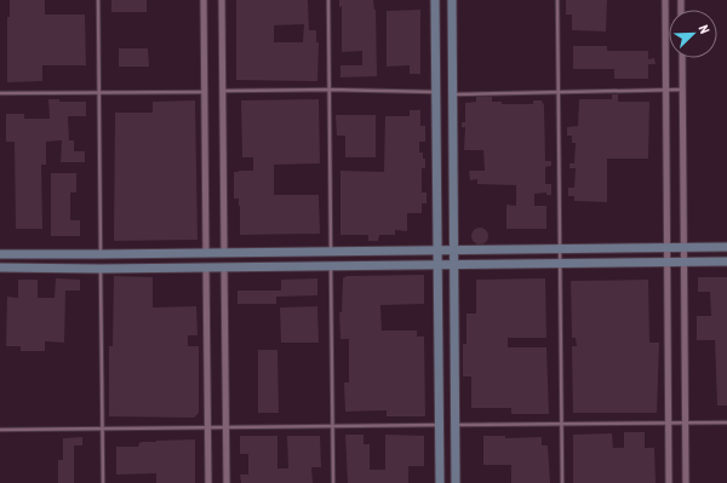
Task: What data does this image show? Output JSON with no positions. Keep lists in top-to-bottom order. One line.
{"north":"top right"}
